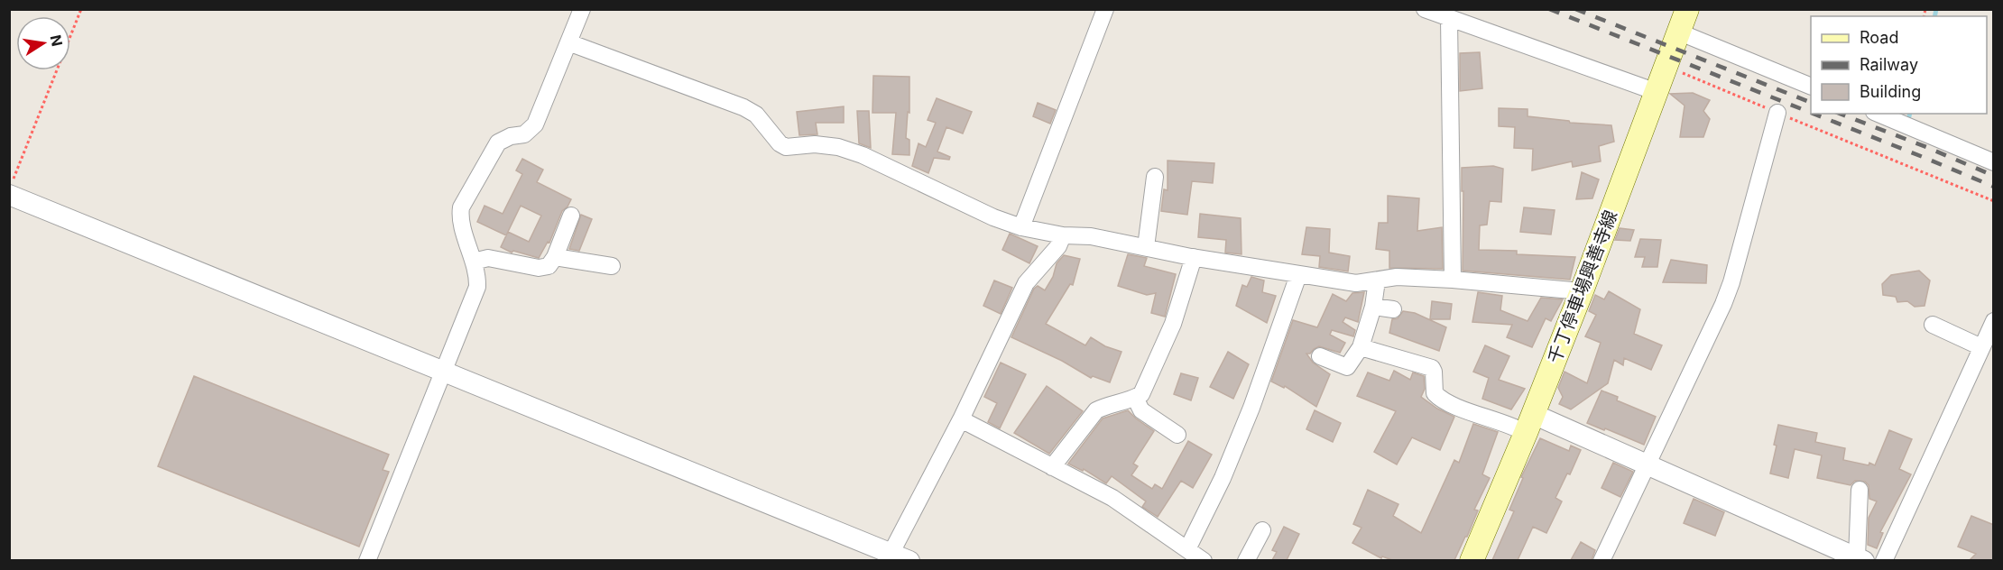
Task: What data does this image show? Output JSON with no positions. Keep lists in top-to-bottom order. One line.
{"streets":{"main road":["千丁停車場興善寺線"]},"legend":["Road","Railway","Building"],"north":"right"}
